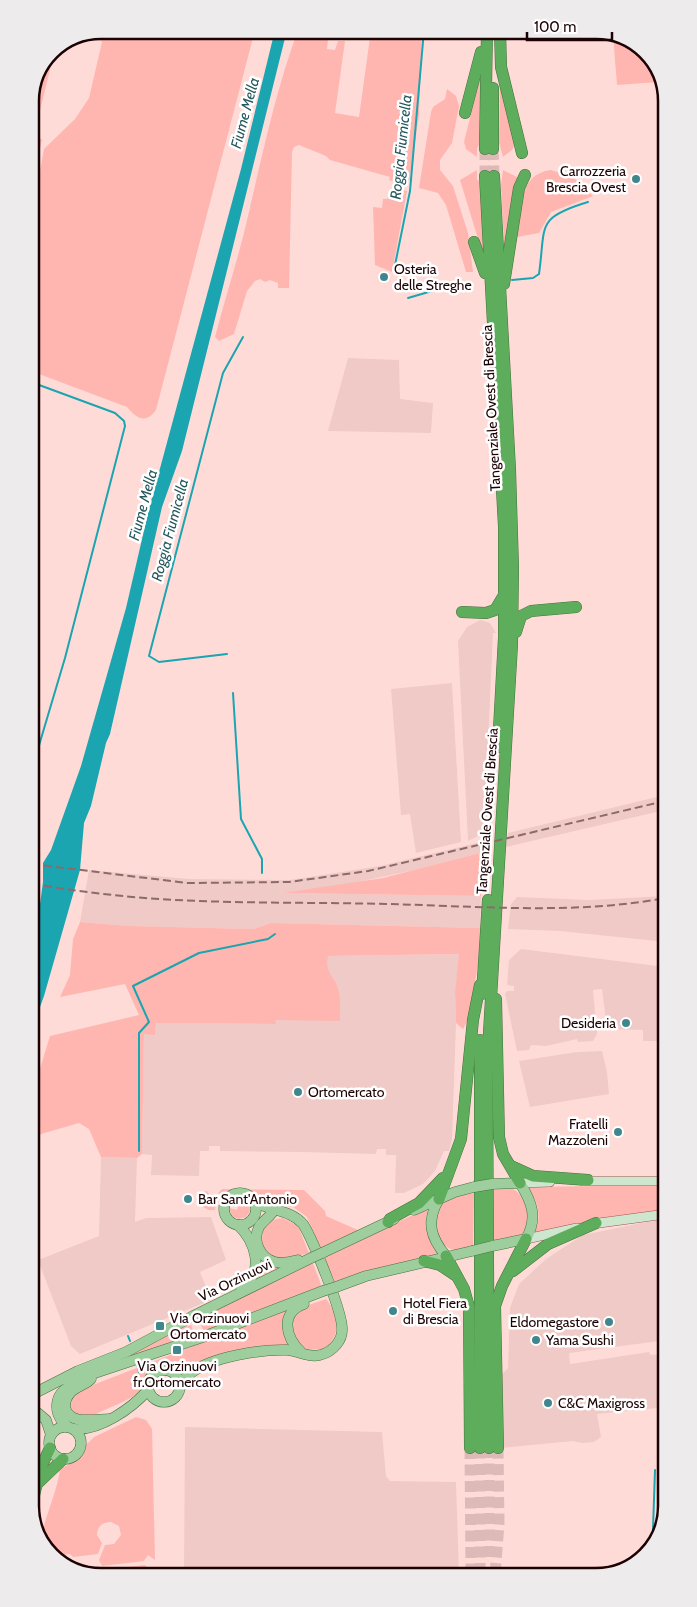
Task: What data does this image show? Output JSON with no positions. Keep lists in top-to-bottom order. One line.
{"streets":{"highway":["Tangenziale Ovest di Brescia"],"main road":["Via Orzinuovi"]},"water":["Fiume Mella","Roggia Fiumicella"],"places":{"other":["Carrozzeria Brescia Ovest","Osteria delle Streghe","Desideria","Ortomercato","Fratelli Mazzoleni","Bar Sant'Antonio","Hotel Fiera di Brescia","Eldomegastore","Yama Sushi","C&C Maxigross"],"transit":["Via Orzinuovi Ortomercato","Via Orzinuovi fr.Ortomercato"]},"scale_bar":"100 m"}
